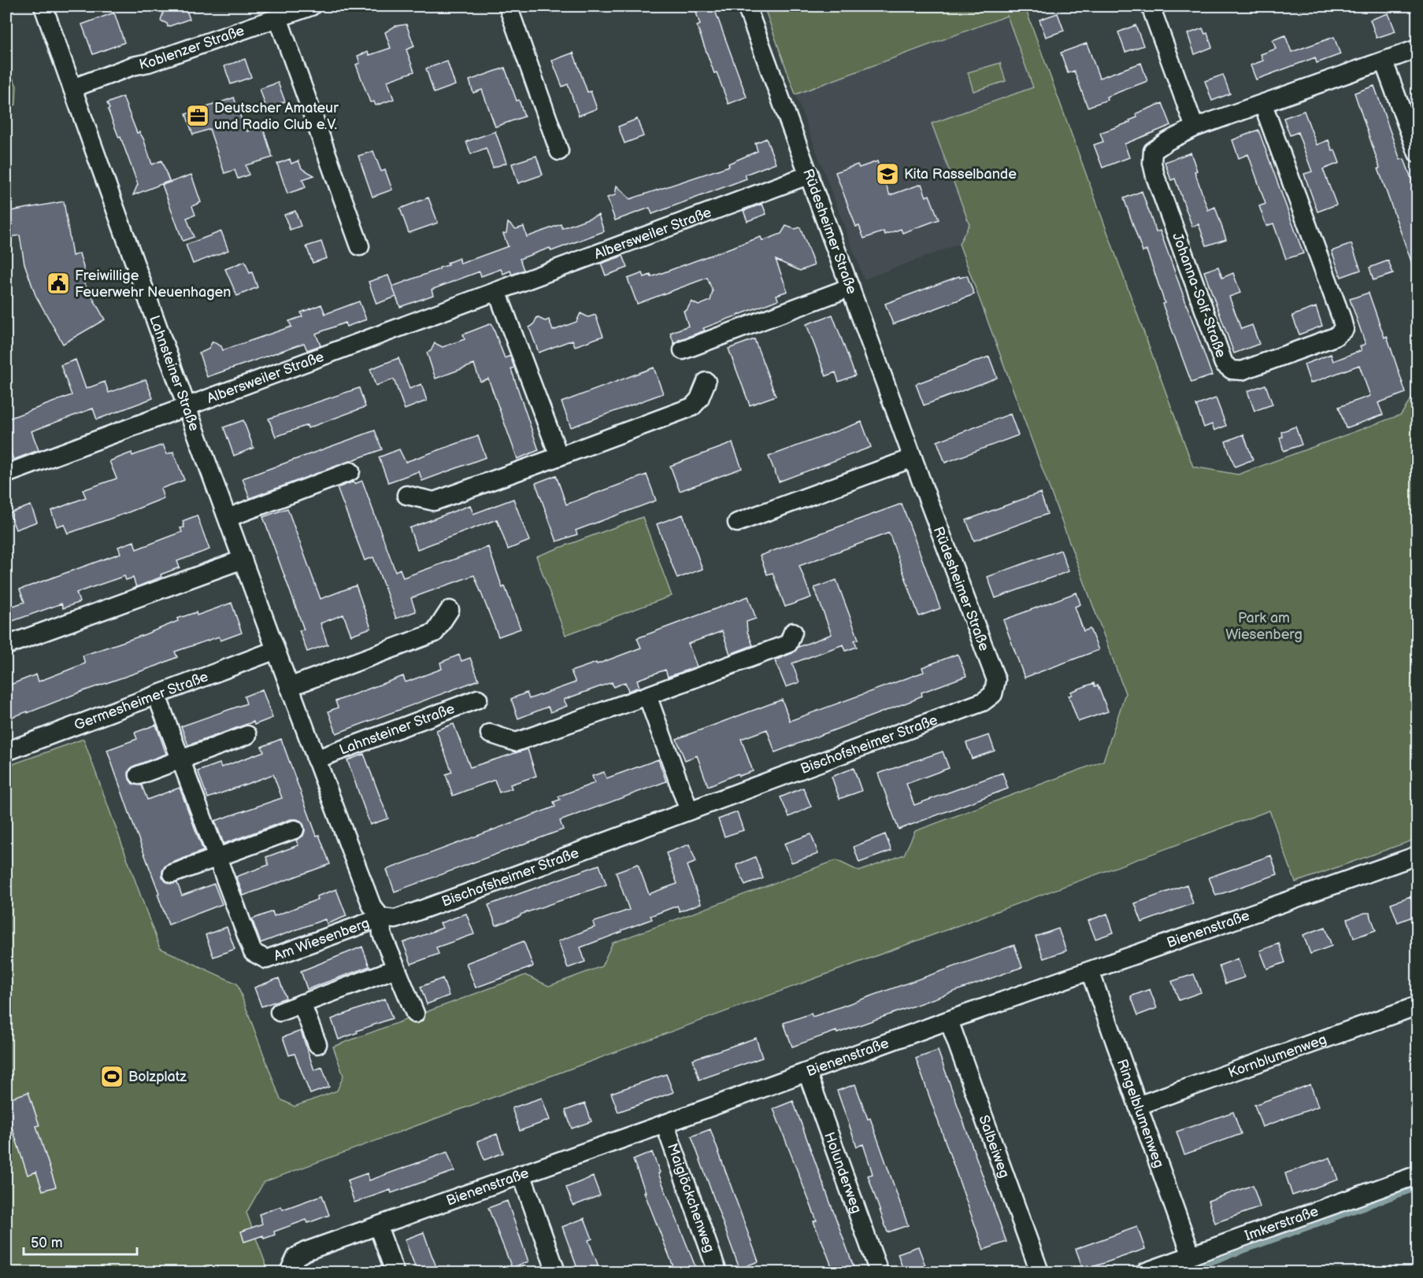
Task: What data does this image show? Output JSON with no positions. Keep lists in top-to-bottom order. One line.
{"streets":{"street":["Koblenzer Straße","Rüdesheimer Straße","Albersweiler Straße","Johanna-Solf-Straße","Lahnsteiner Straße","Germesheimer Straße","Bischofsheimer Straße","Bienenstraße","Am Wiesenberg","Kornblumenweg","Ringelblumenweg","Salbeiweg","Holunderweg","Maiglöckchenweg","Imkerstraße"]},"crossings":[["Koblenzer Straße","Lahnsteiner Straße"],["Rüdesheimer Straße","Albersweiler Straße"],["Rüdesheimer Straße","Bischofsheimer Straße"],["Albersweiler Straße","Lahnsteiner Straße"],["Lahnsteiner Straße","Germesheimer Straße"],["Lahnsteiner Straße","Bischofsheimer Straße"],["Lahnsteiner Straße","Am Wiesenberg"],["Germesheimer Straße","Am Wiesenberg"],["Bischofsheimer Straße","Am Wiesenberg"],["Bienenstraße","Ringelblumenweg"],["Bienenstraße","Salbeiweg"],["Bienenstraße","Holunderweg"],["Bienenstraße","Maiglöckchenweg"],["Kornblumenweg","Ringelblumenweg"],["Ringelblumenweg","Imkerstraße"]],"parks":["Park am Wiesenberg"],"places":{"office":["Deutscher Amateur und Radio Club e.V."],"school or university":["Kita Rasselbande"],"public building":["Freiwillige Feuerwehr Neuenhagen"],"sports":["Bolzplatz"]},"scale_bar":"50 m"}
